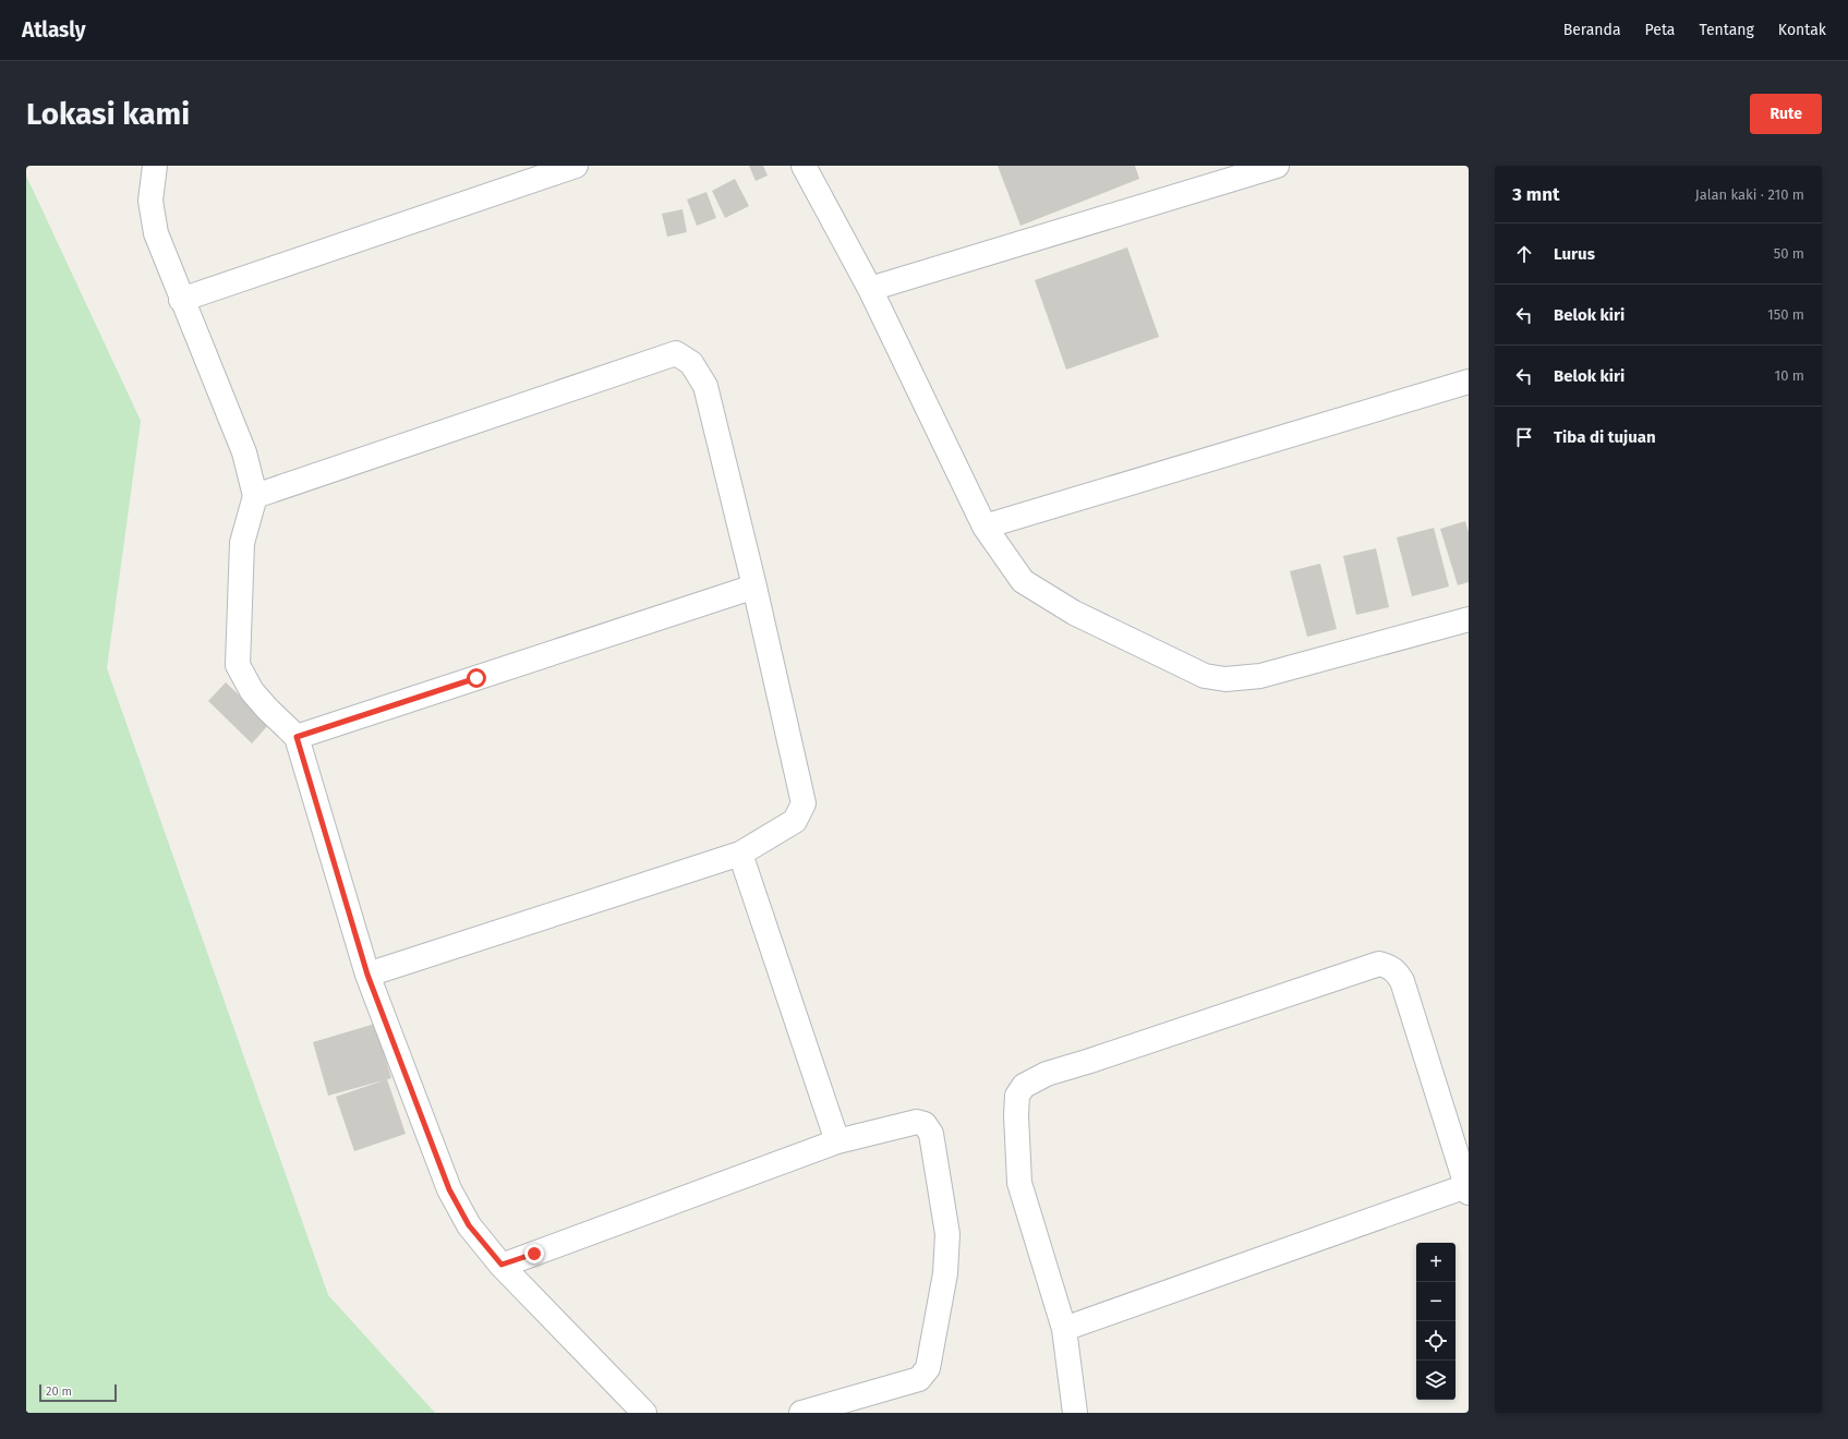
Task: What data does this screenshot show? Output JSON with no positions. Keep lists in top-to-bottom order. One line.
{"scale_bar":"20 m","page":{"header":"Atlasly","nav":["Beranda","Peta","Tentang","Kontak"],"buttons":"Rute","title":"Lokasi kami","heading":["3 mnt","Jalan kaki · 210 m"],"list":[["Lurus","50 m"],["Belok kiri","150 m"],["Belok kiri","10 m"],"Tiba di tujuan"],"map_buttons":["+","−"],"scale":"20 m"}}
